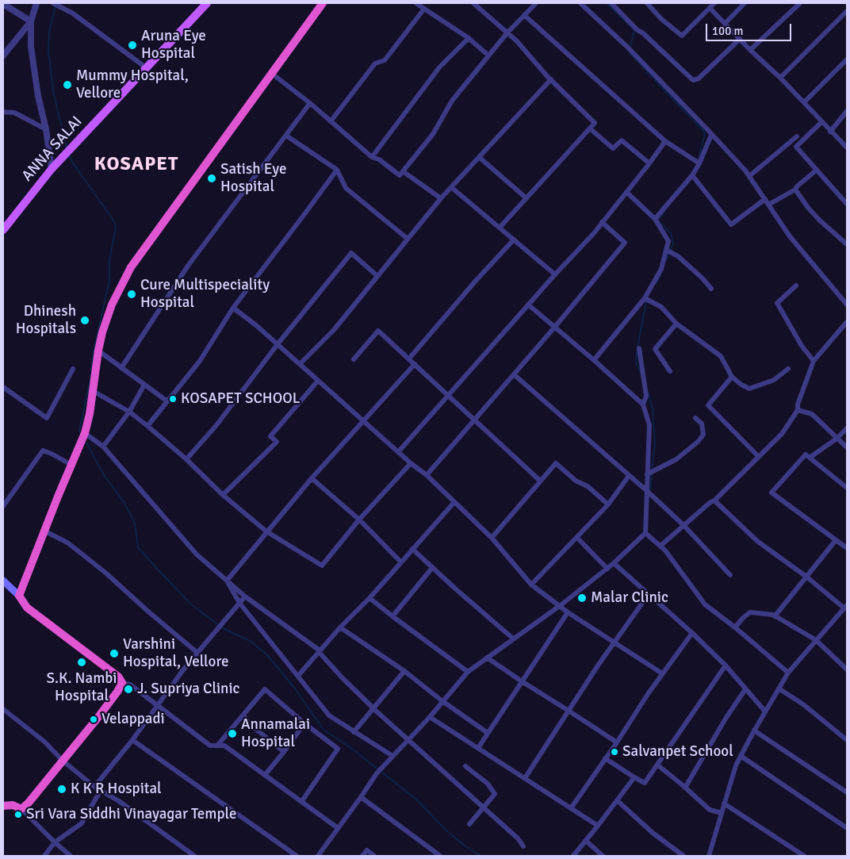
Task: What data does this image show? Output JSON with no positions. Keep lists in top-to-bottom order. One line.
{"streets":{"main road":["ANNA SALAI"]},"districts":["KOSAPET"],"places":["Aruna Eye Hospital","Mummy Hospital, Vellore","Satish Eye Hospital","Cure Multispeciality Hospital","Dhinesh Hospitals","KOSAPET SCHOOL","Malar Clinic","Varshini Hospital, Vellore","S.K. Nambi Hospital","J. Supriya Clinic","Velappadi","Annamalai Hospital","Salvanpet School","K K R Hospital","Sri Vara Siddhi Vinayagar Temple"],"scale_bar":"100 m"}
